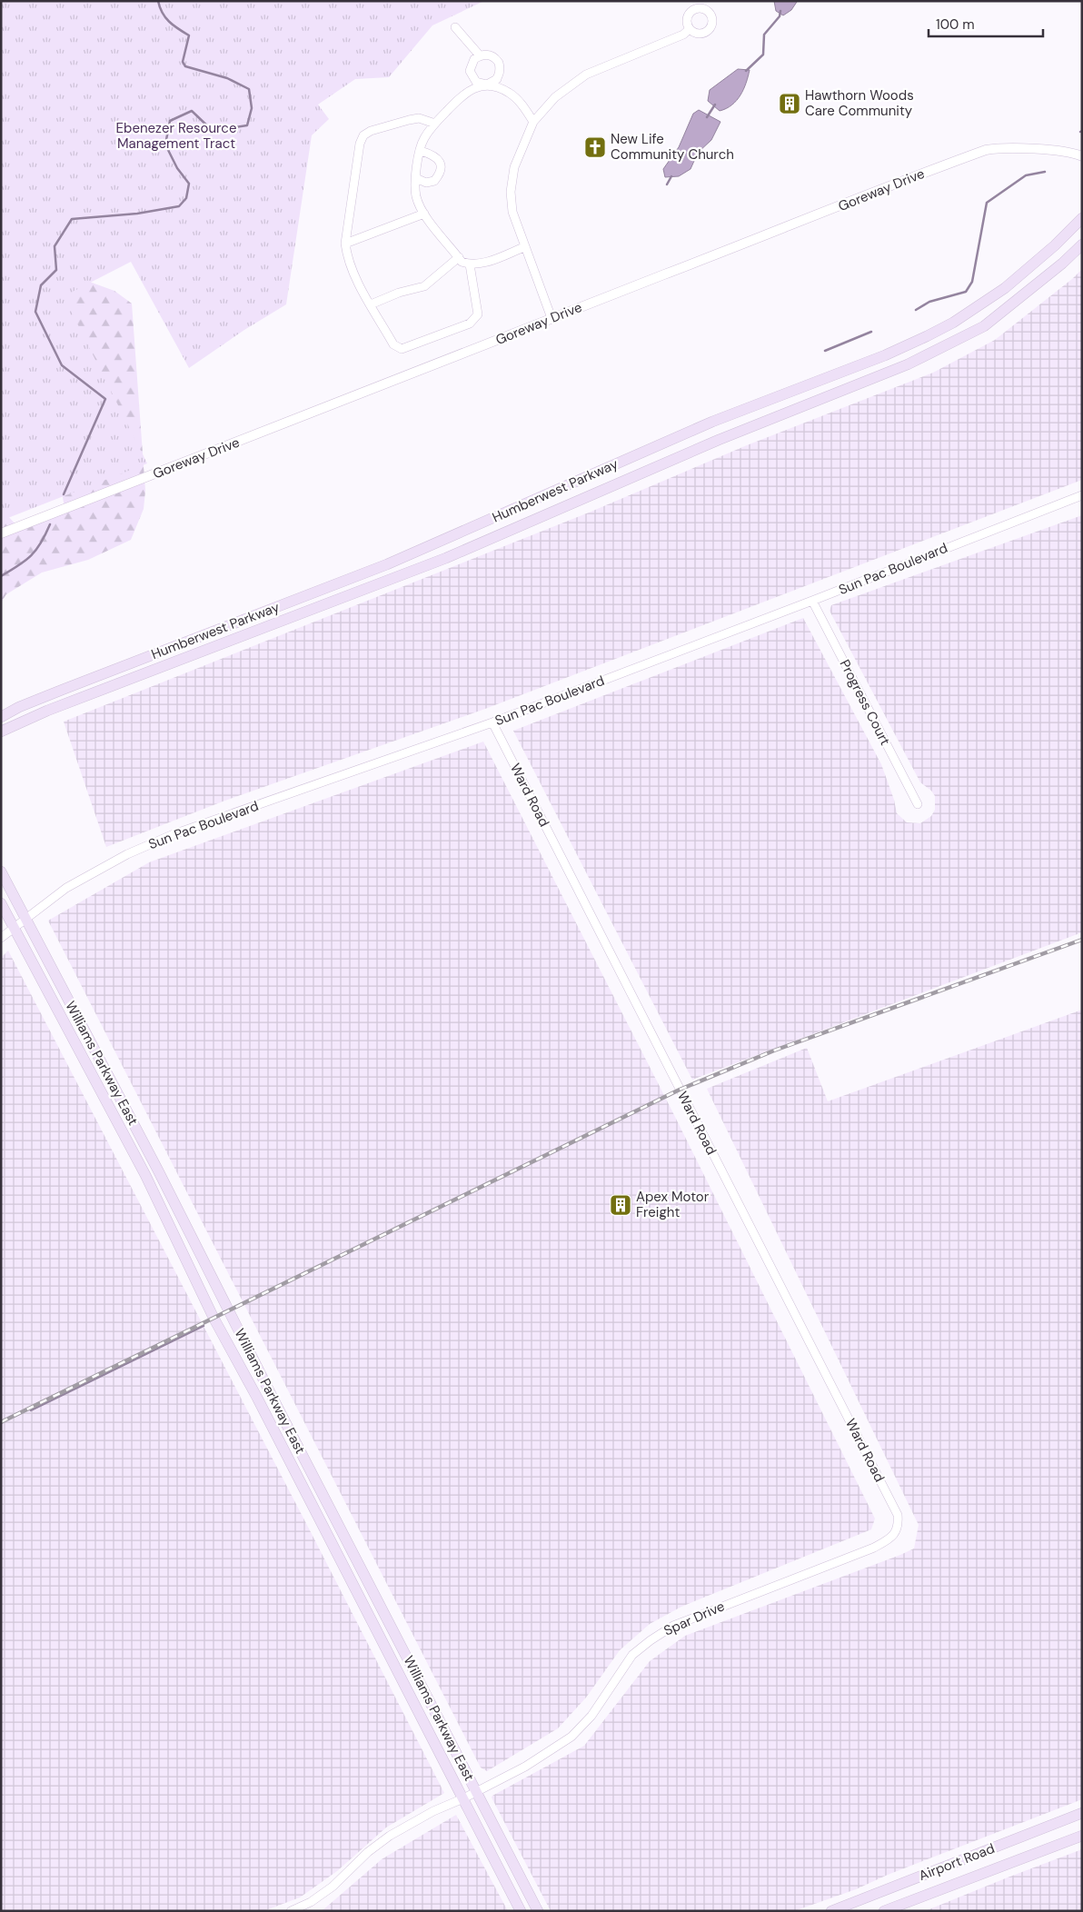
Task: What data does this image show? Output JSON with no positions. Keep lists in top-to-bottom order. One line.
{"streets":{"main road":["Humberwest Parkway","Williams Parkway East","Airport Road"],"street":["Goreway Drive","Sun Pac Boulevard","Progress Court","Ward Road","Spar Drive"]},"crossings":[["Sun Pac Boulevard","Progress Court"],["Sun Pac Boulevard","Ward Road"],["Sun Pac Boulevard","Williams Parkway East"],["Ward Road","Spar Drive"],["Williams Parkway East","Spar Drive"]],"parks":["Ebenezer Resource Management Tract"],"places":{"building":["Hawthorn Woods Care Community","Apex Motor Freight"],"church":["New Life Community Church"]},"scale_bar":"100 m"}
